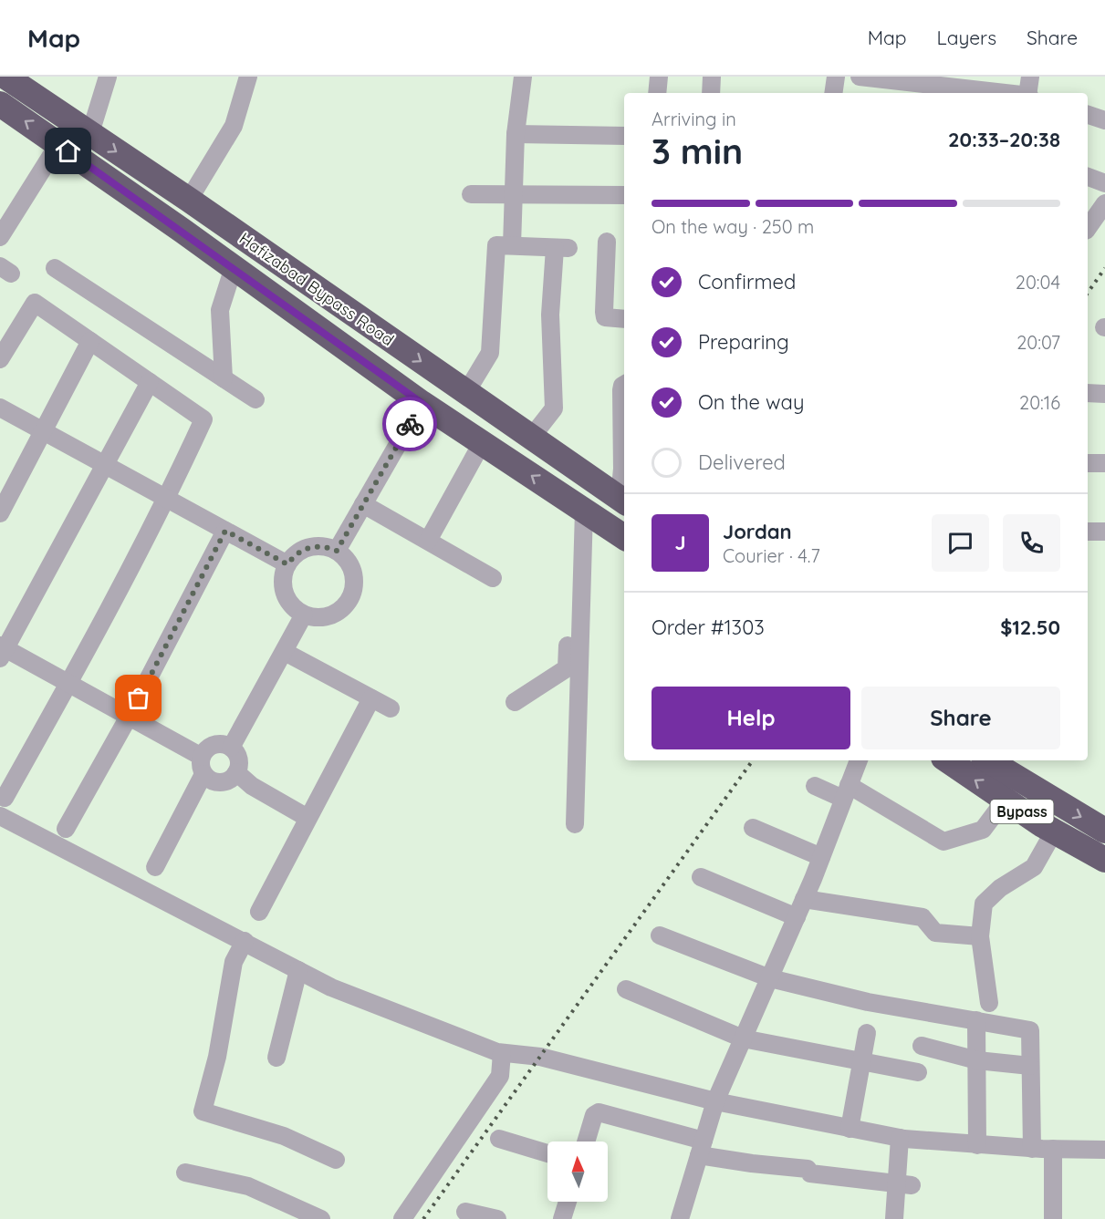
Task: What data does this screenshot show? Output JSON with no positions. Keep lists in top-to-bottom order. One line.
{"streets":{"highway":["Hafizabad Bypass Road","Bypass"]},"north":"top","page":{"header":"Map","nav":["Map","Layers","Share"],"heading":["3 min","Arriving in","20:33–20:38"],"panel":["Jordan","Courier · 4.7","Order #1303","$12.50"],"bar":"On the way · 250 m","list":[["Confirmed","20:04"],["Preparing","20:07"],["On the way","20:16"],"Delivered"],"round":"J","buttons":["Help","Share"]}}
